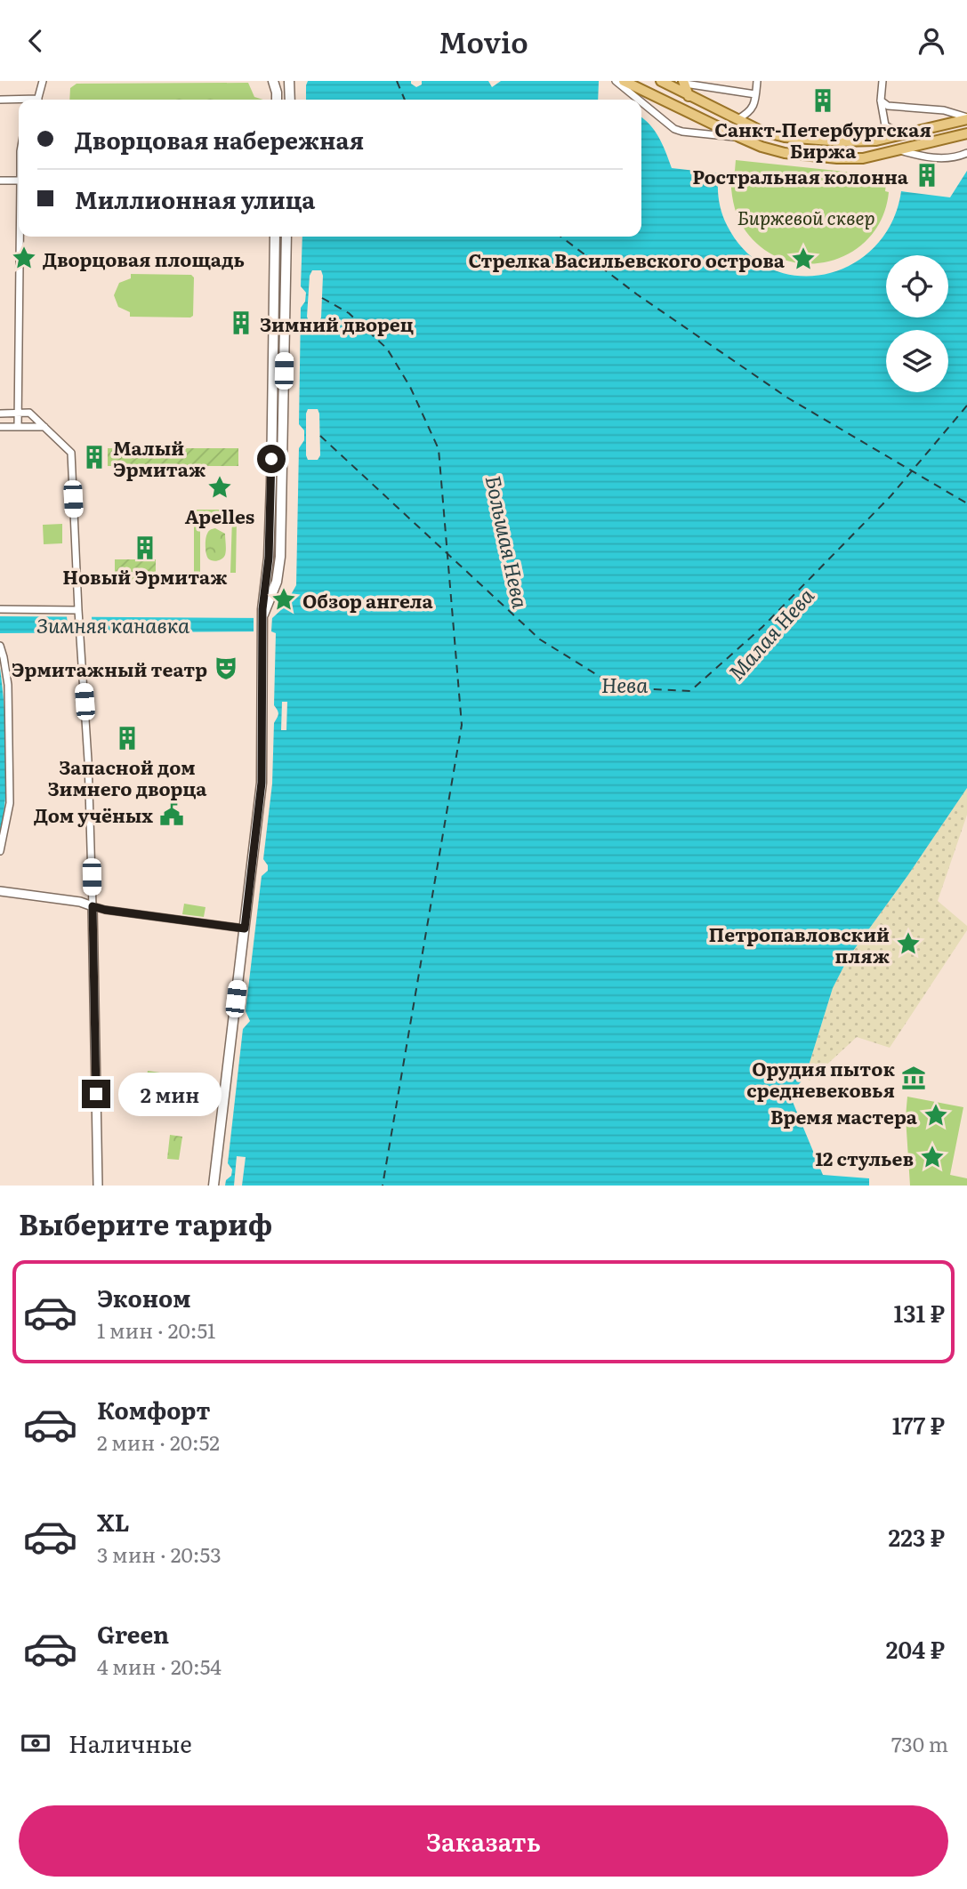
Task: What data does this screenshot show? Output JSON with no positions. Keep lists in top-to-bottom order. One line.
{"water":["Большая Нева","Зимняя канавка","Малая Нева","Нева"],"parks":["Биржевой сквер"],"places":{"building":["Санкт-Петербургская Биржа","Ростральная колонна","Зимний дворец","Малый Эрмитаж","Новый Эрмитаж","Запасной дом Зимнего дворца"],"place":["Дворцовая площадь","Стрелка Васильевского острова","Apelles","Обзор ангела","Петропавловский пляж","Время мастера","12 стульев"],"theatre":["Эрмитажный театр"],"public building":["Дом учёных"],"museum":["Орудия пыток средневековья"]},"page":{"header":"Movio","banner":["Дворцовая набережная","Миллионная улица"],"bubble":"2 мин","heading":"Выберите тариф","list":[{"name":"Эконом","note":"1 мин · 20:51","value":"131 ₽"},{"name":"Комфорт","note":"2 мин · 20:52","value":"177 ₽"},{"name":"XL","note":"3 мин · 20:53","value":"223 ₽"},{"name":"Green","note":"4 мин · 20:54","value":"204 ₽"}],"pay":["Наличные","730 m"],"buttons":"Заказать"}}
